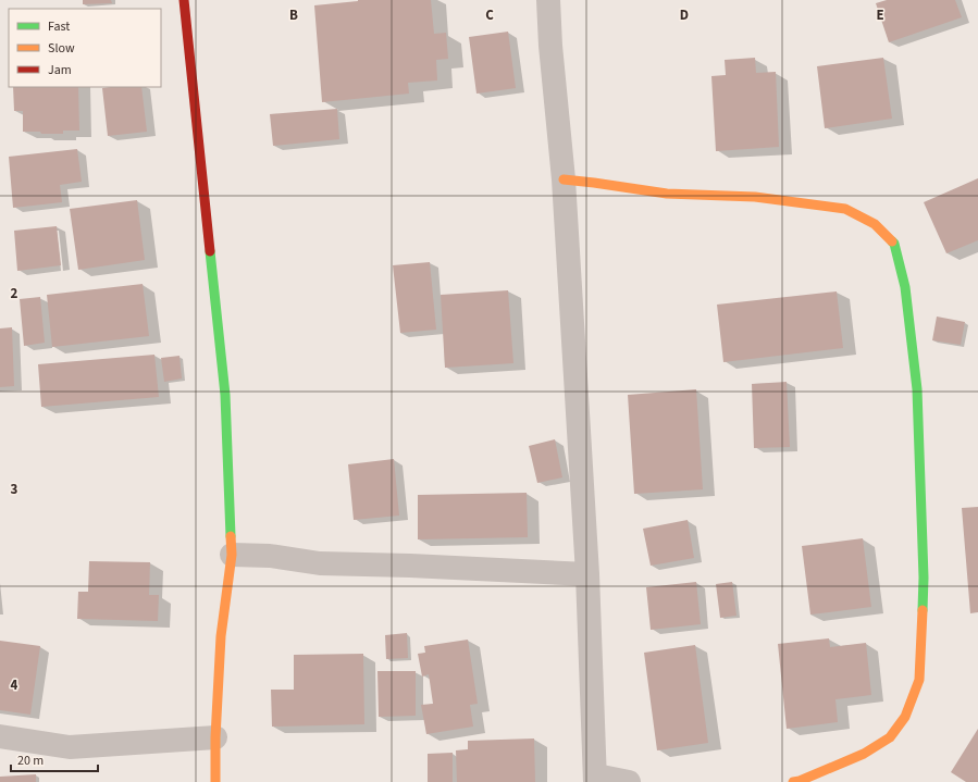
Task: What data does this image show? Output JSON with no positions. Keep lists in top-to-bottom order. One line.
{"legend":["Fast","Slow","Jam"],"scale_bar":"20 m","grid":{"columns":["B","C","D","E"],"rows":["2","3","4"]}}
